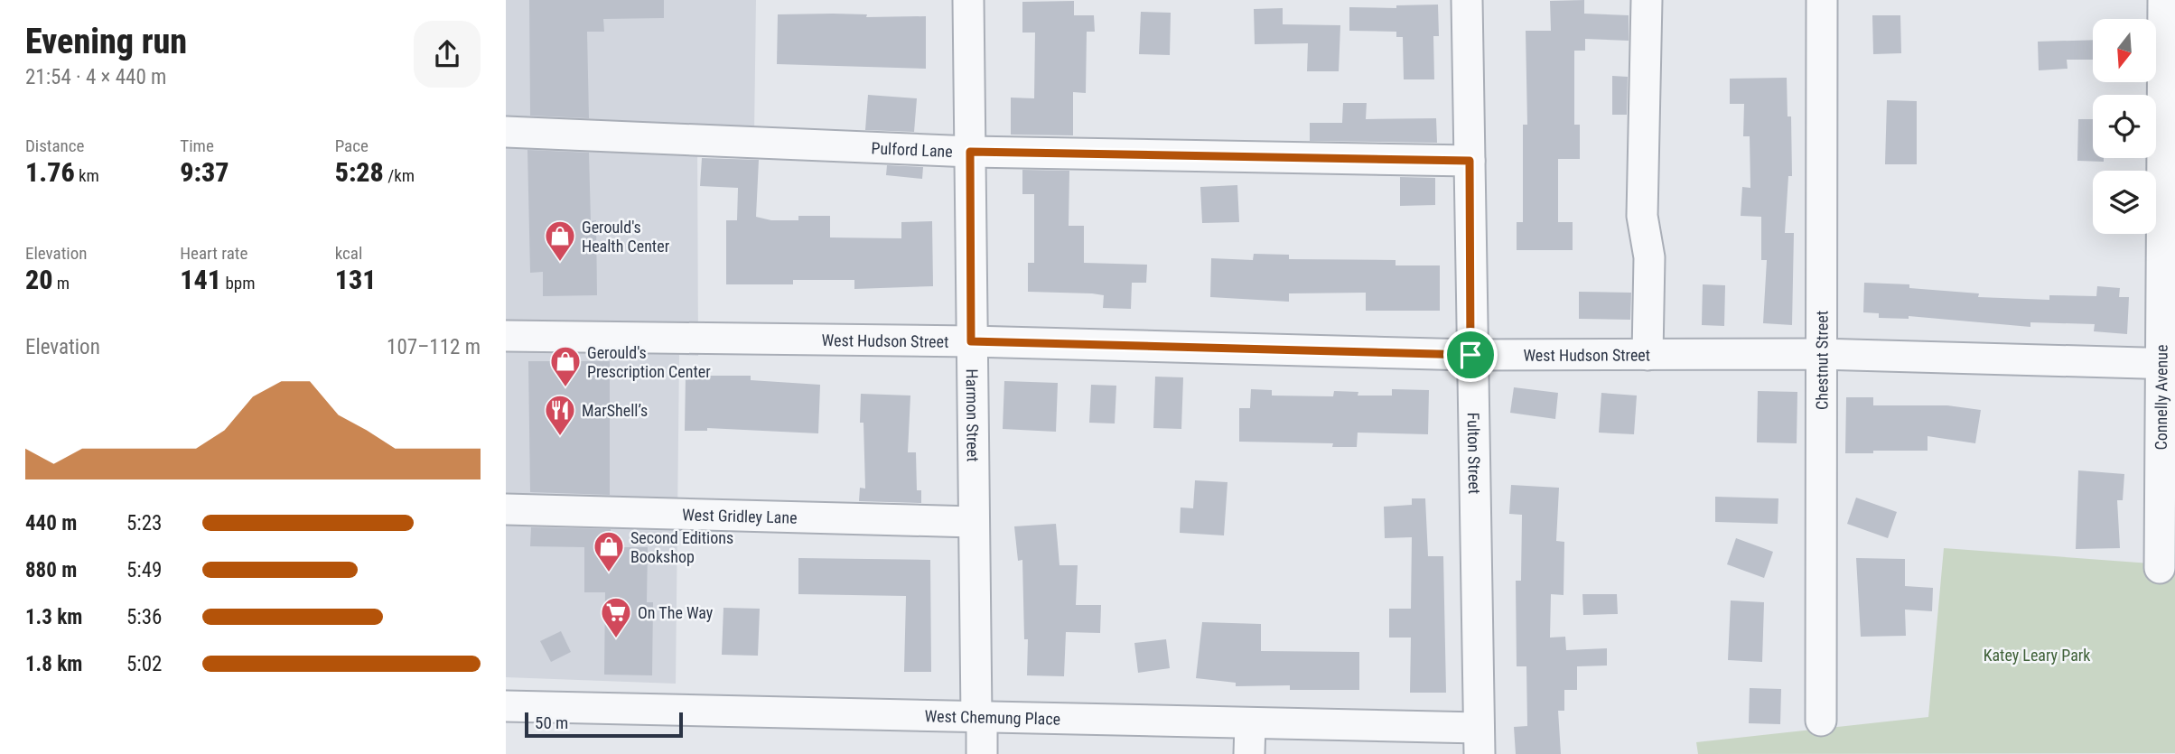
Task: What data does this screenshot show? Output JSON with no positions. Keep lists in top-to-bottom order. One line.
{"streets":{"street":["Pulford Lane","West Hudson Street","Chestnut Street","Connelly Avenue","Harmon Street","Fulton Street","West Gridley Lane","West Chemung Place"]},"crossings":[["Pulford Lane","Harmon Street"],["Pulford Lane","Fulton Street"],["West Hudson Street","Chestnut Street"],["West Hudson Street","Connelly Avenue"],["West Hudson Street","Harmon Street"],["West Hudson Street","Fulton Street"],["Harmon Street","West Gridley Lane"],["Harmon Street","West Chemung Place"],["Fulton Street","West Chemung Place"]],"parks":["Katey Leary Park"],"places":{"shop":["Gerould's Health Center","Gerould's Prescription Center","Second Editions Bookshop"],"restaurant":["MarShell’s"],"supermarket":["On The Way"]},"scale_bar":"50 m","north":"bottom","page":{"heading":["Evening run","21:54 · 4 × 440 m"],"stats":[["Distance","1.76 km"],["Time","9:37"],["Pace","5:28 /km"],["Elevation","20 m"],["Heart rate","141 bpm"],["kcal","131"]],"chart":["Elevation","107–112 m"],"list":[{"name":"440 m","note":"5:23"},{"name":"880 m","note":"5:49"},{"name":"1.3 km","note":"5:36"},{"name":"1.8 km","note":"5:02"}],"scale":"50 m"}}
